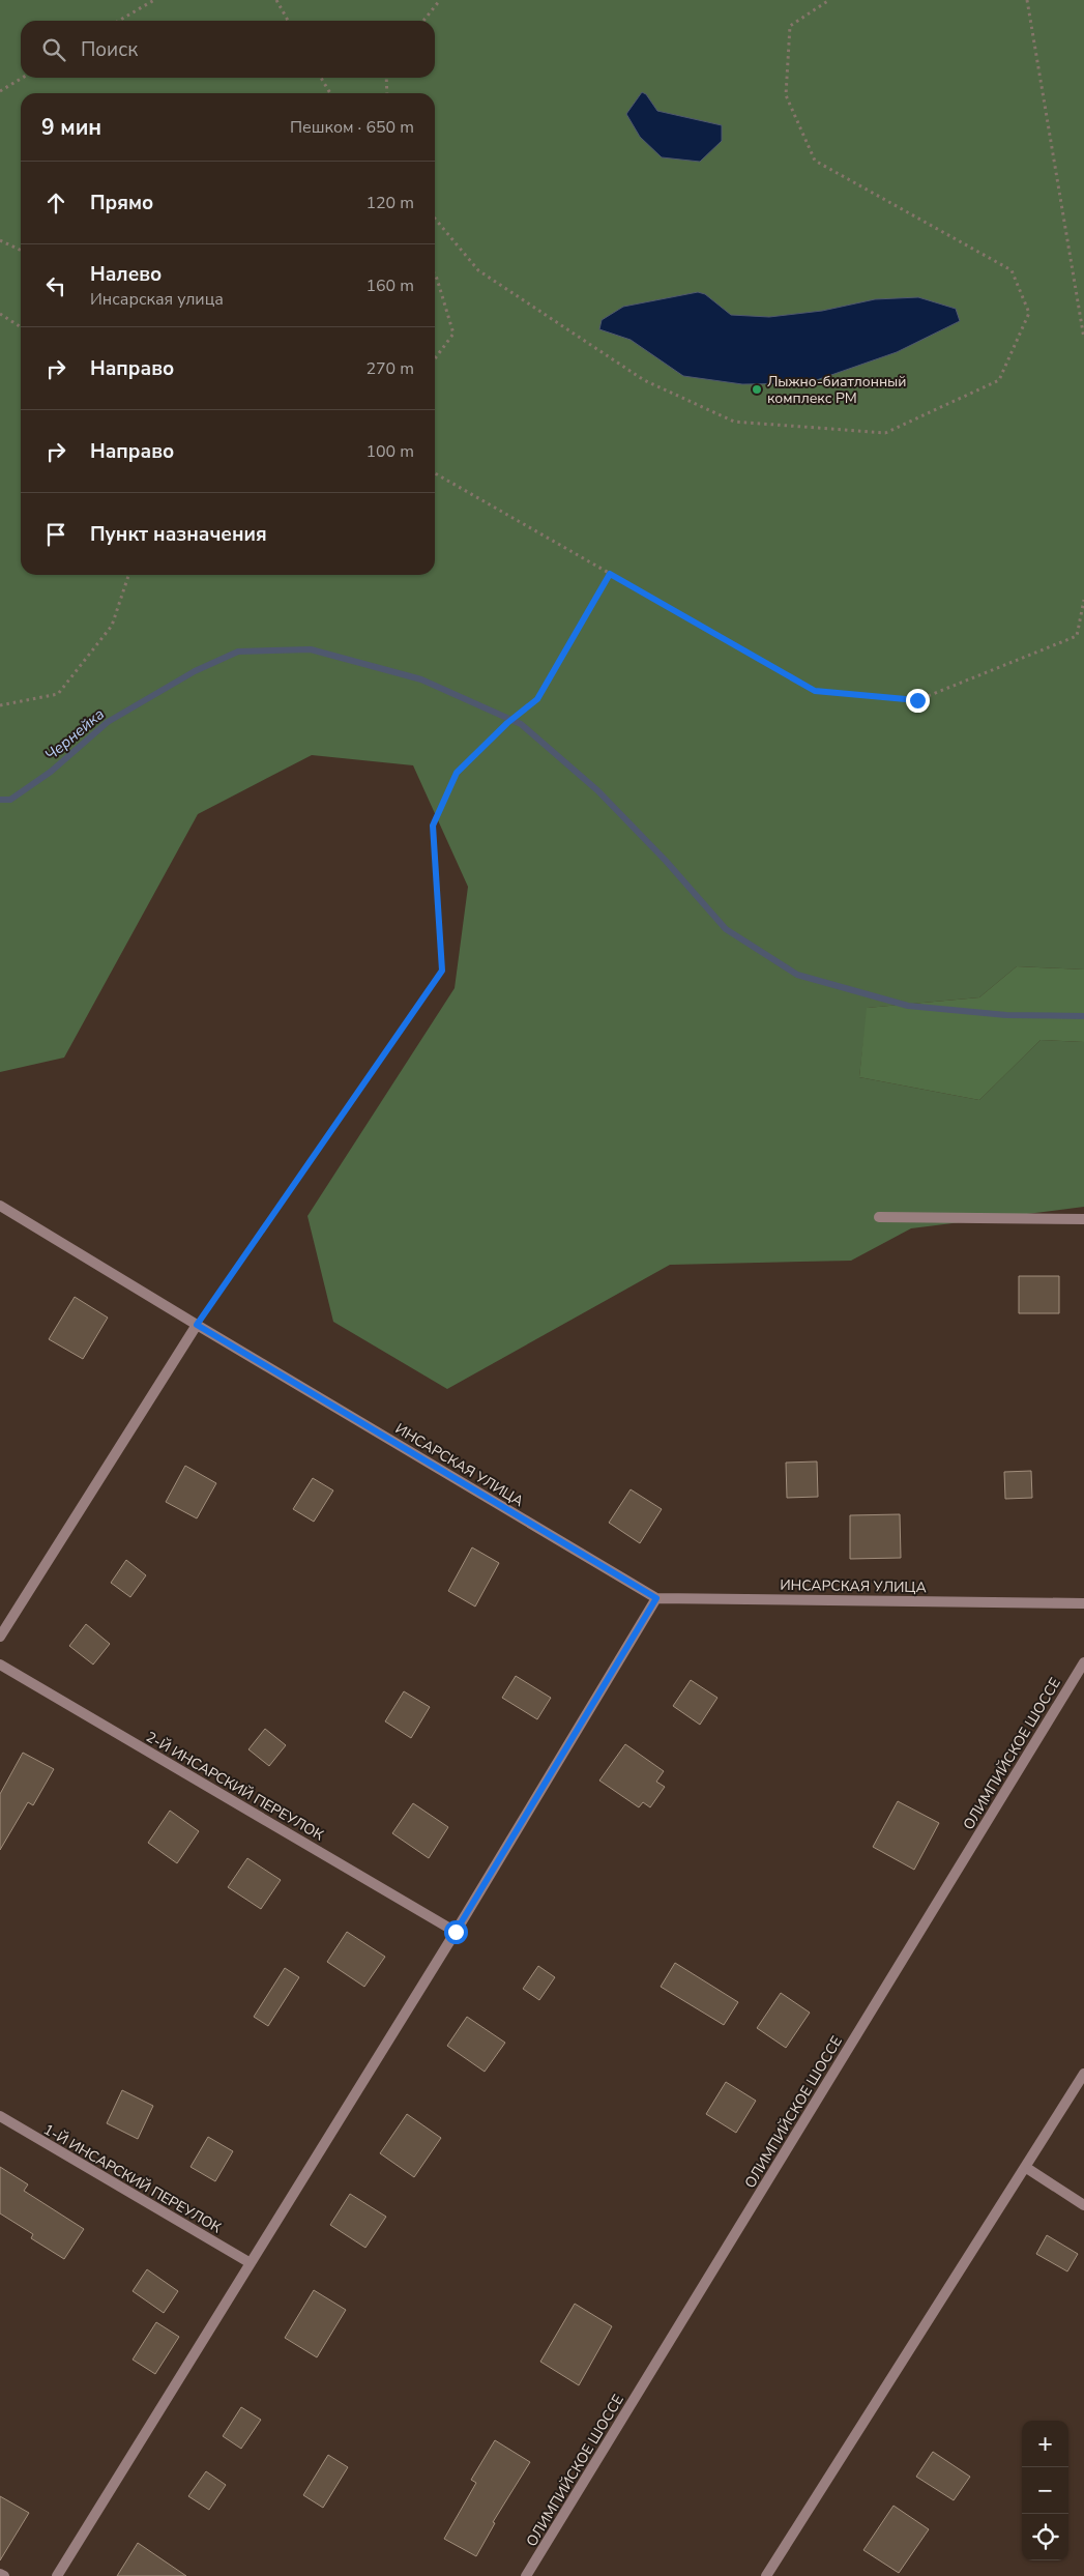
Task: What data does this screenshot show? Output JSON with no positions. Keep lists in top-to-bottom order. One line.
{"streets":{"street":["ИНСАРСКАЯ УЛИЦА","ОЛИМПИЙСКОЕ ШОССЕ","2-Й ИНСАРСКИЙ ПЕРЕУЛОК","1-Й ИНСАРСКИЙ ПЕРЕУЛОК"]},"water":["Чернейка"],"places":["Лыжно-биатлонный комплекс РМ"],"page":{"search":"Поиск","heading":["9 мин","Пешком · 650 m"],"list":[["Прямо","120 m"],["Налево","Инсарская улица","160 m"],["Направо","270 m"],["Направо","100 m"],"Пункт назначения"],"map_buttons":["+","−"]}}
